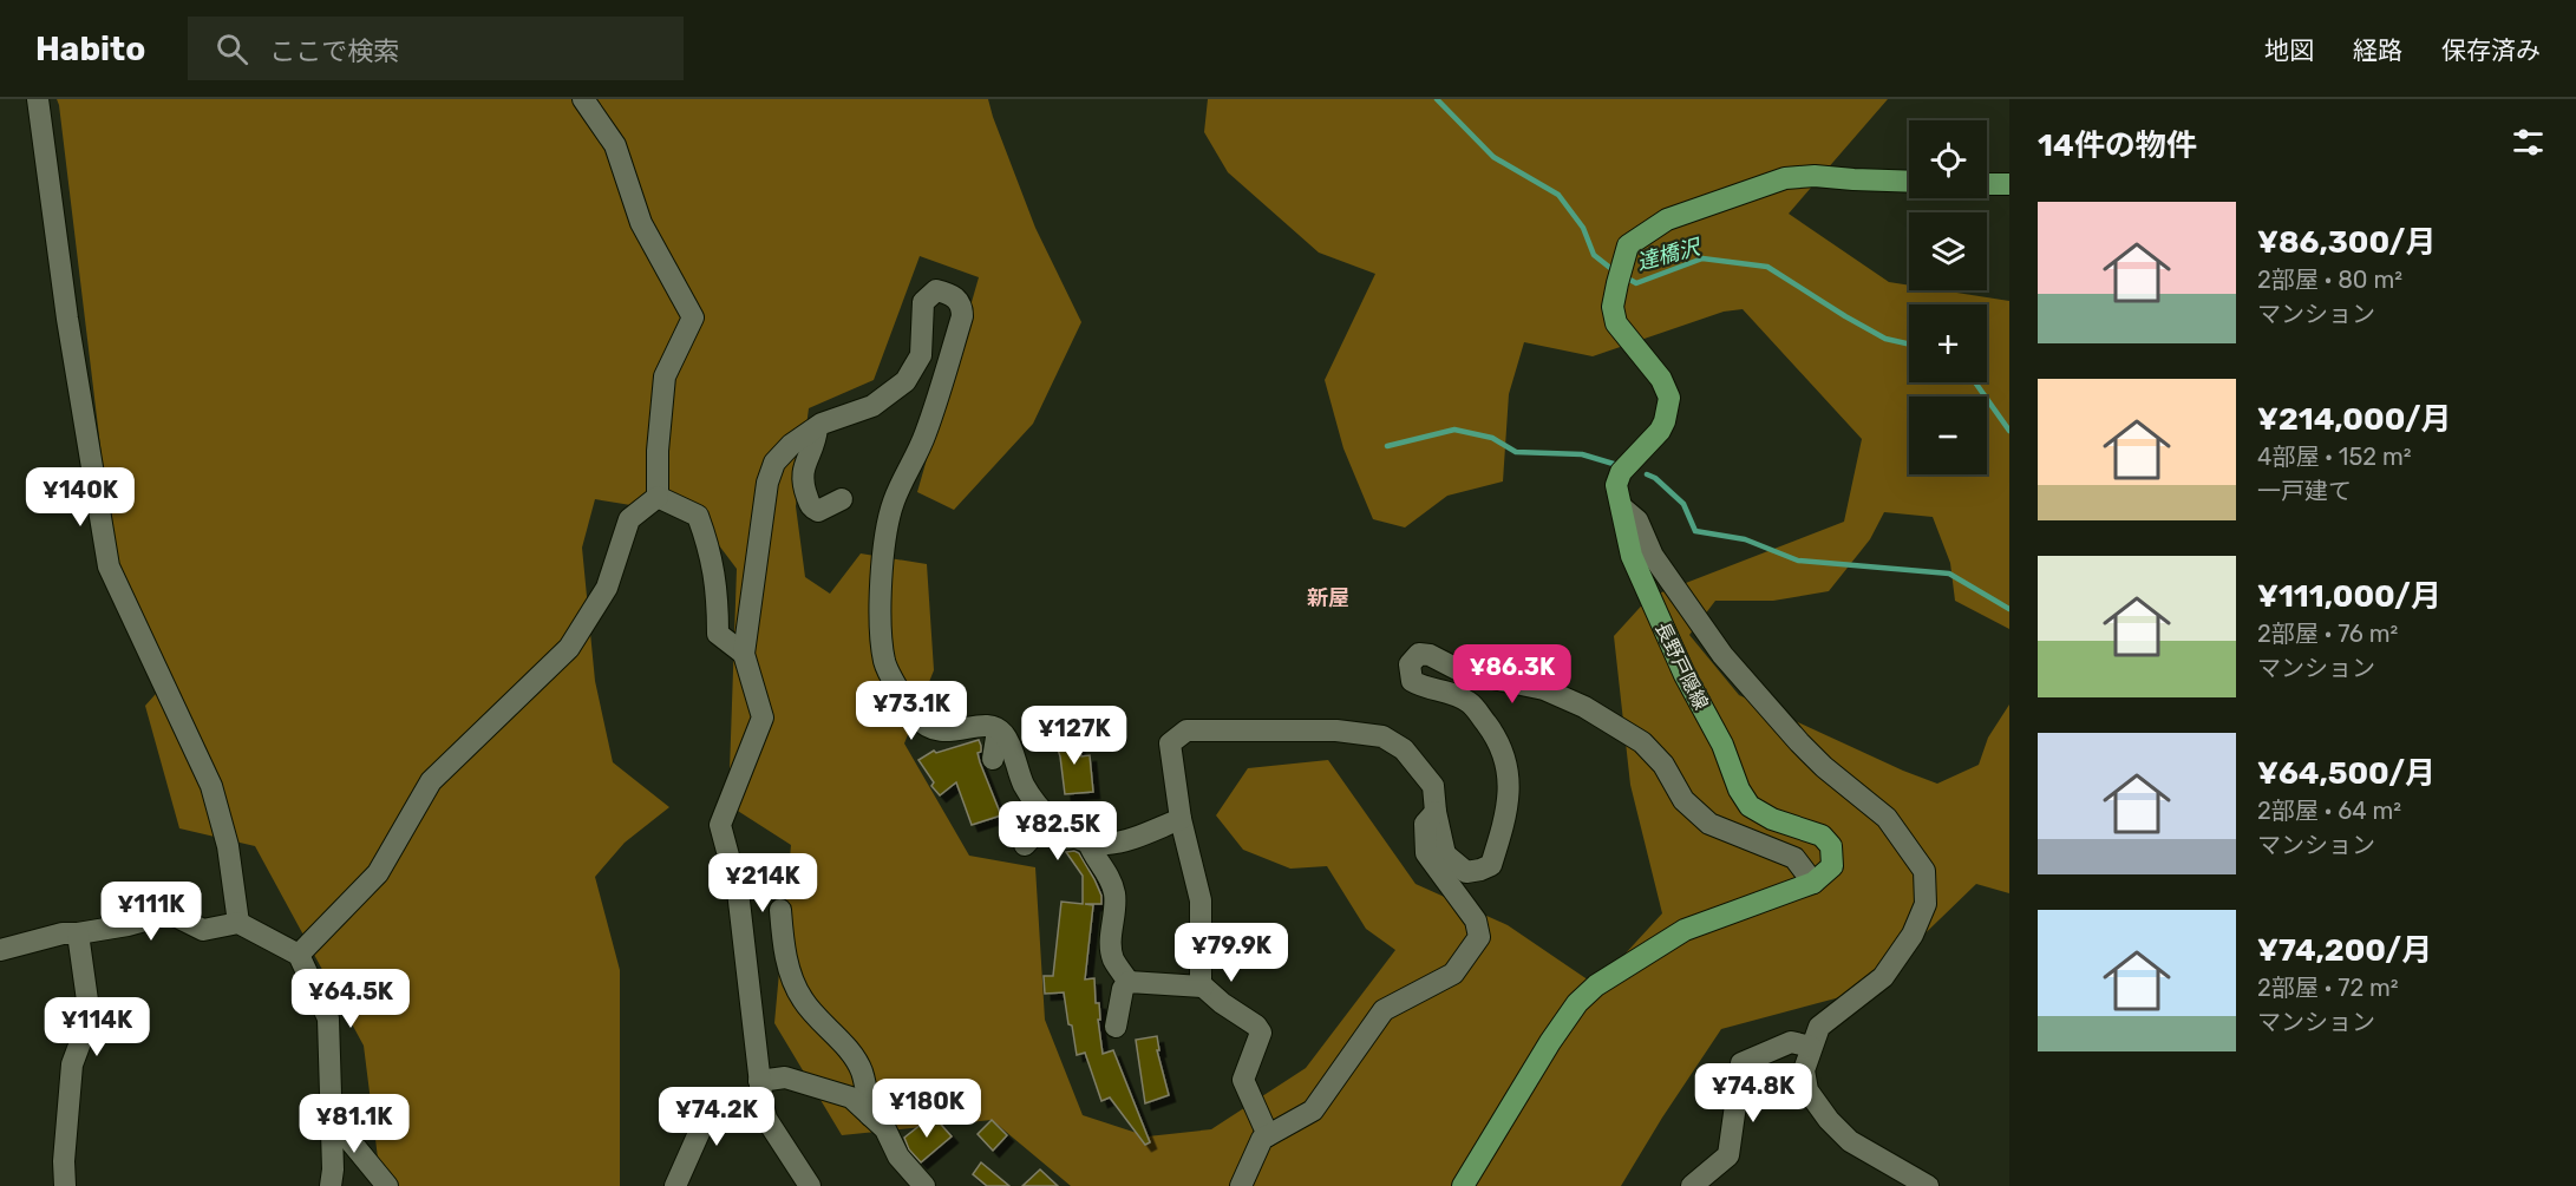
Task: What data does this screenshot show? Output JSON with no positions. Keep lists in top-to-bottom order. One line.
{"streets":{"main road":["長野戸隠線"]},"districts":["新屋"],"water":["達橋沢"],"page":{"header":"Habito","search":"ここで検索","nav":["地図","経路","保存済み"],"heading":"14件の物件","map_buttons":["+","−"],"list":[{"name":"¥86,300/月","note":"2部屋 · 80 m² · マンション"},{"name":"¥214,000/月","note":"4部屋 · 152 m² · 一戸建て"},{"name":"¥111,000/月","note":"2部屋 · 76 m² · マンション"},{"name":"¥64,500/月","note":"2部屋 · 64 m² · マンション"},{"name":"¥74,200/月","note":"2部屋 · 72 m² · マンション"}],"price":["¥140K","¥86.3K","¥73.1K","¥127K","¥82.5K","¥214K","¥111K","¥79.9K","¥64.5K","¥114K","¥74.8K","¥180K","¥74.2K","¥81.1K"]}}
